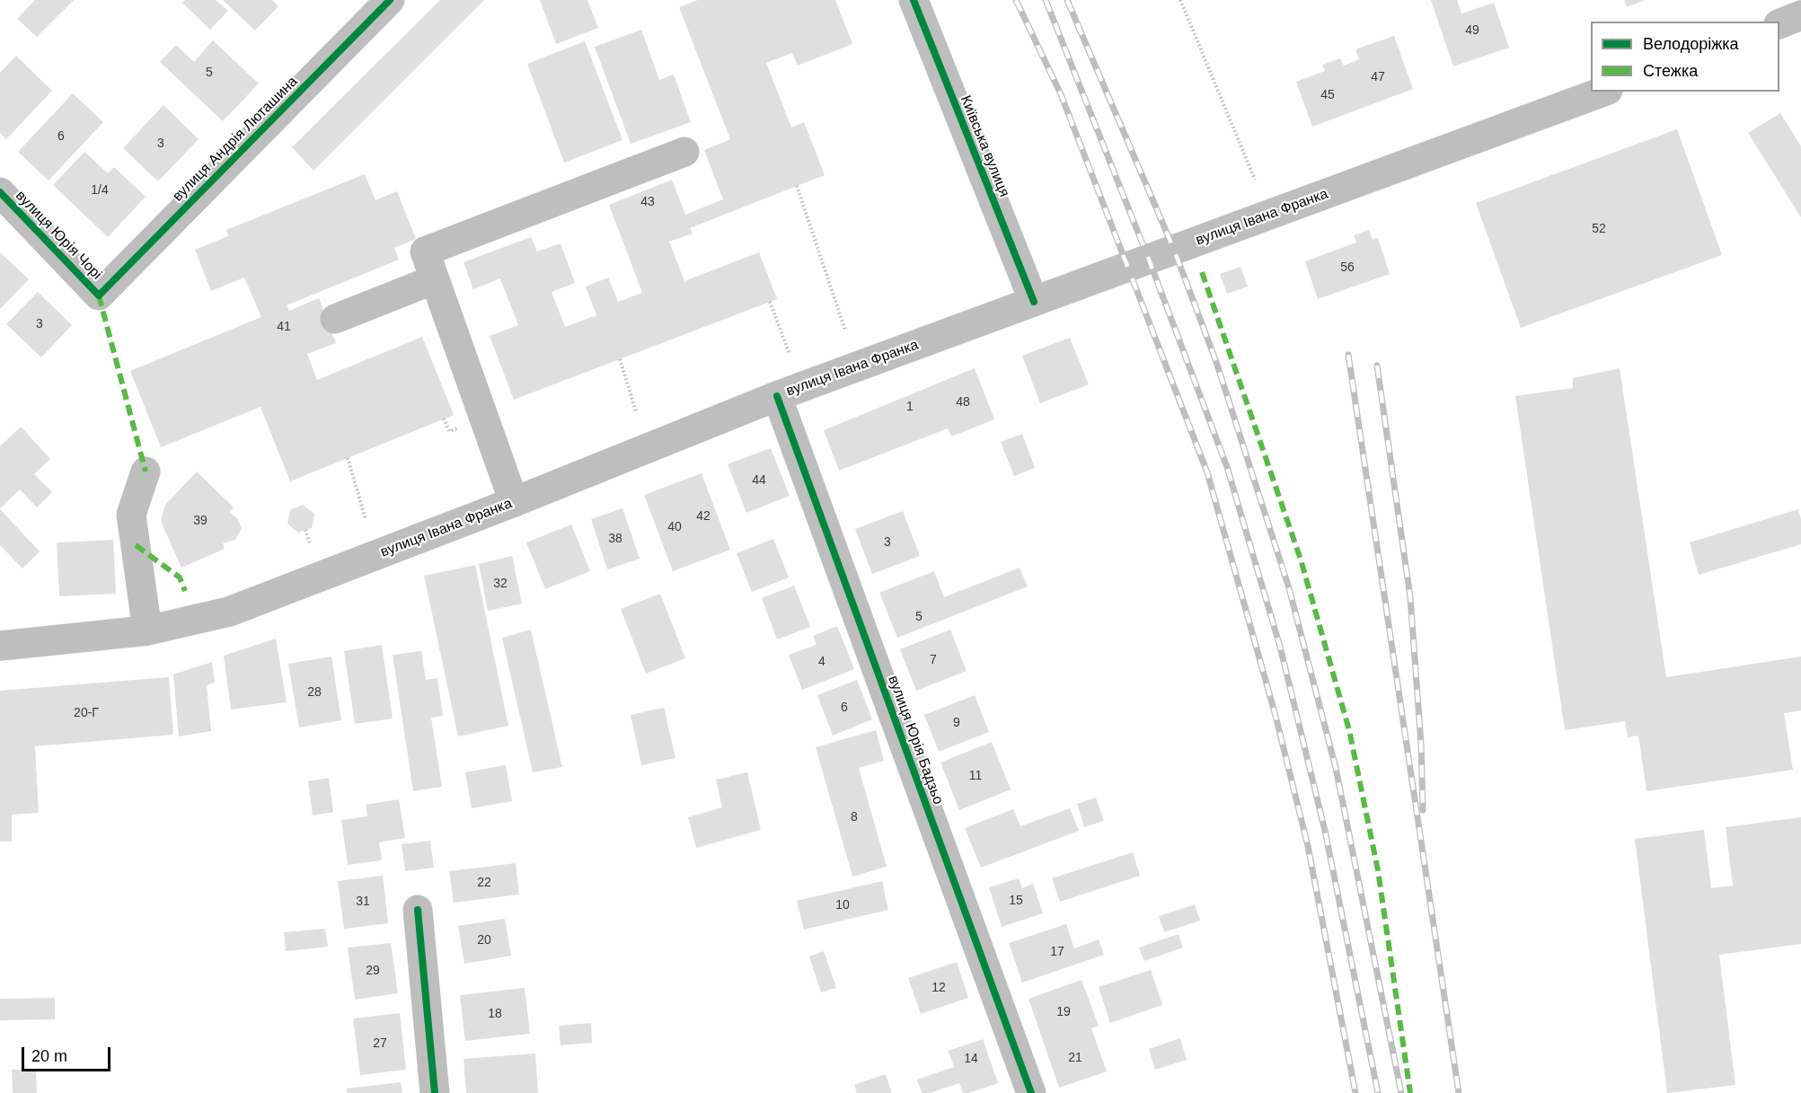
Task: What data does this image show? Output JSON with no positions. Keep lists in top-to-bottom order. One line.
{"streets":{"street":["вулиця Андрія Люташина","Київська вулиця","вулиця Івана Франка","вулиця Юрія Чорі","вулиця Юрія Бадзьо"]},"crossings":[["вулиця Андрія Люташина","вулиця Юрія Чорі"],["Київська вулиця","вулиця Івана Франка"],["вулиця Івана Франка","вулиця Юрія Бадзьо"]],"house_numbers":["49","5","47","45","6","3","1/4","43","52","56","3","41","48","1","44","42","39","40","38","3","32","5","7","4","28","6","20-Г","9","11","8","22","15","31","10","20","17","29","12","19","18","27","21","14"],"legend":["Велодоріжка","Стежка"],"scale_bar":"20 m"}
